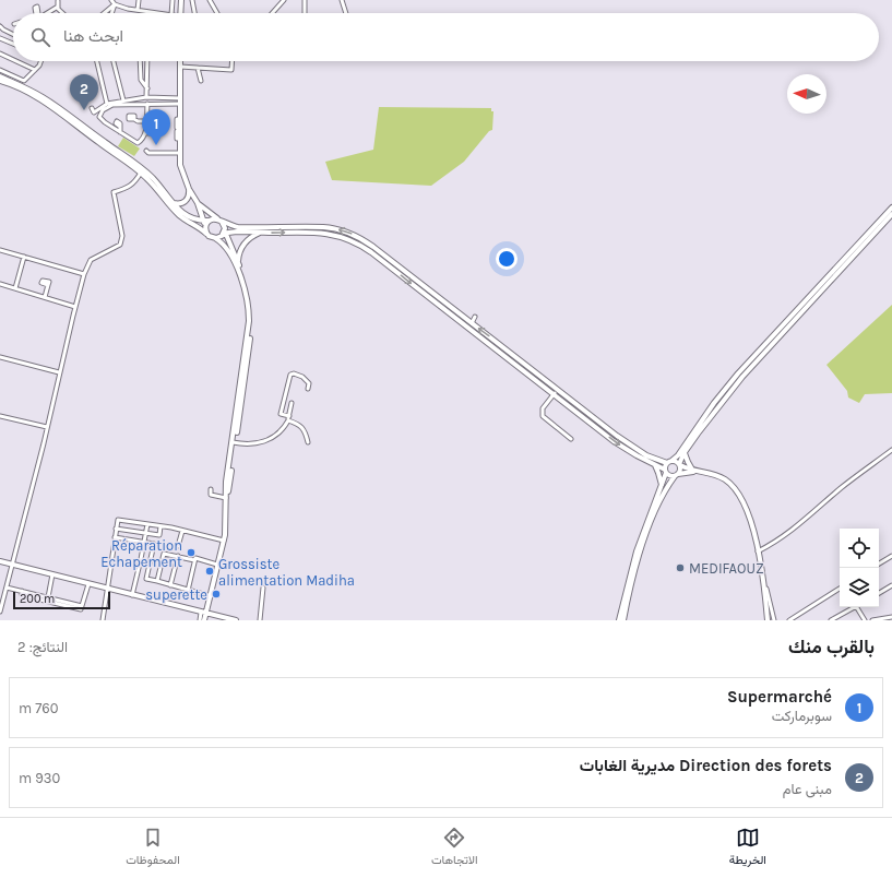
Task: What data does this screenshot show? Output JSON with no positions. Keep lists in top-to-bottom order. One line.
{"places":["Réparation Echapement","MEDIFAOUZ","Grossiste alimentation Madiha","superette"],"scale_bar":"200 m","north":"left","page":{"search":"ابحث هنا","pins":["2","1"],"scale":"200 m","heading":["بالقرب منك","النتائج: 2"],"list":[{"mark":"1","name":"Supermarché","note":"سوبرماركت","value":"760 m"},{"mark":"2","name":"Direction des forets مديرية الغابات","note":"مبنى عام","value":"930 m"}],"nav":["الخريطة","الاتجاهات","المحفوظات"]}}
